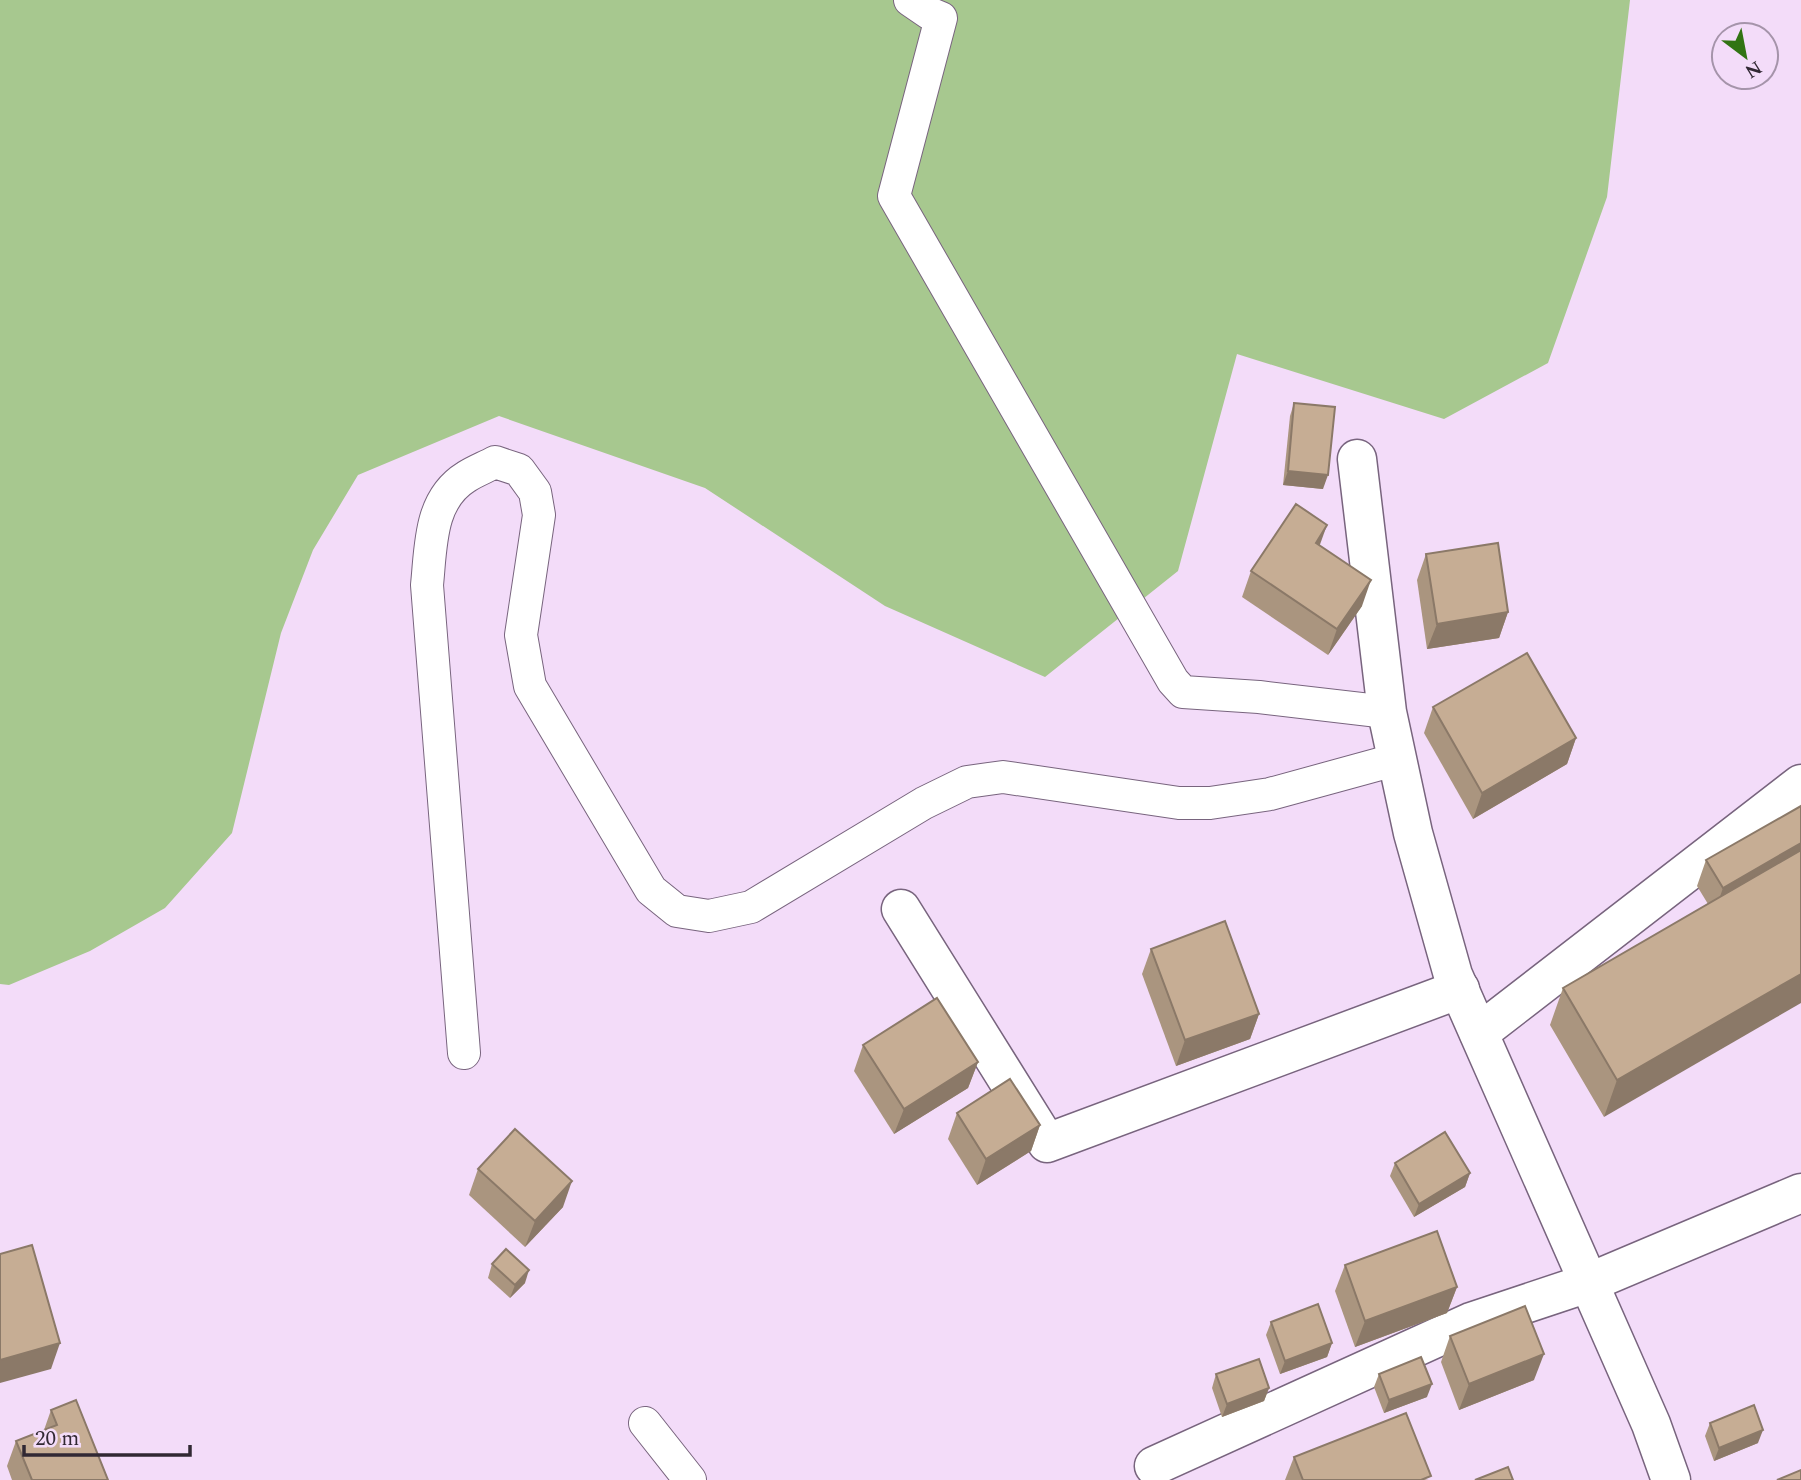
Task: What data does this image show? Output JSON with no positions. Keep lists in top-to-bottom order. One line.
{"scale_bar":"20 m","north":"bottom right"}
